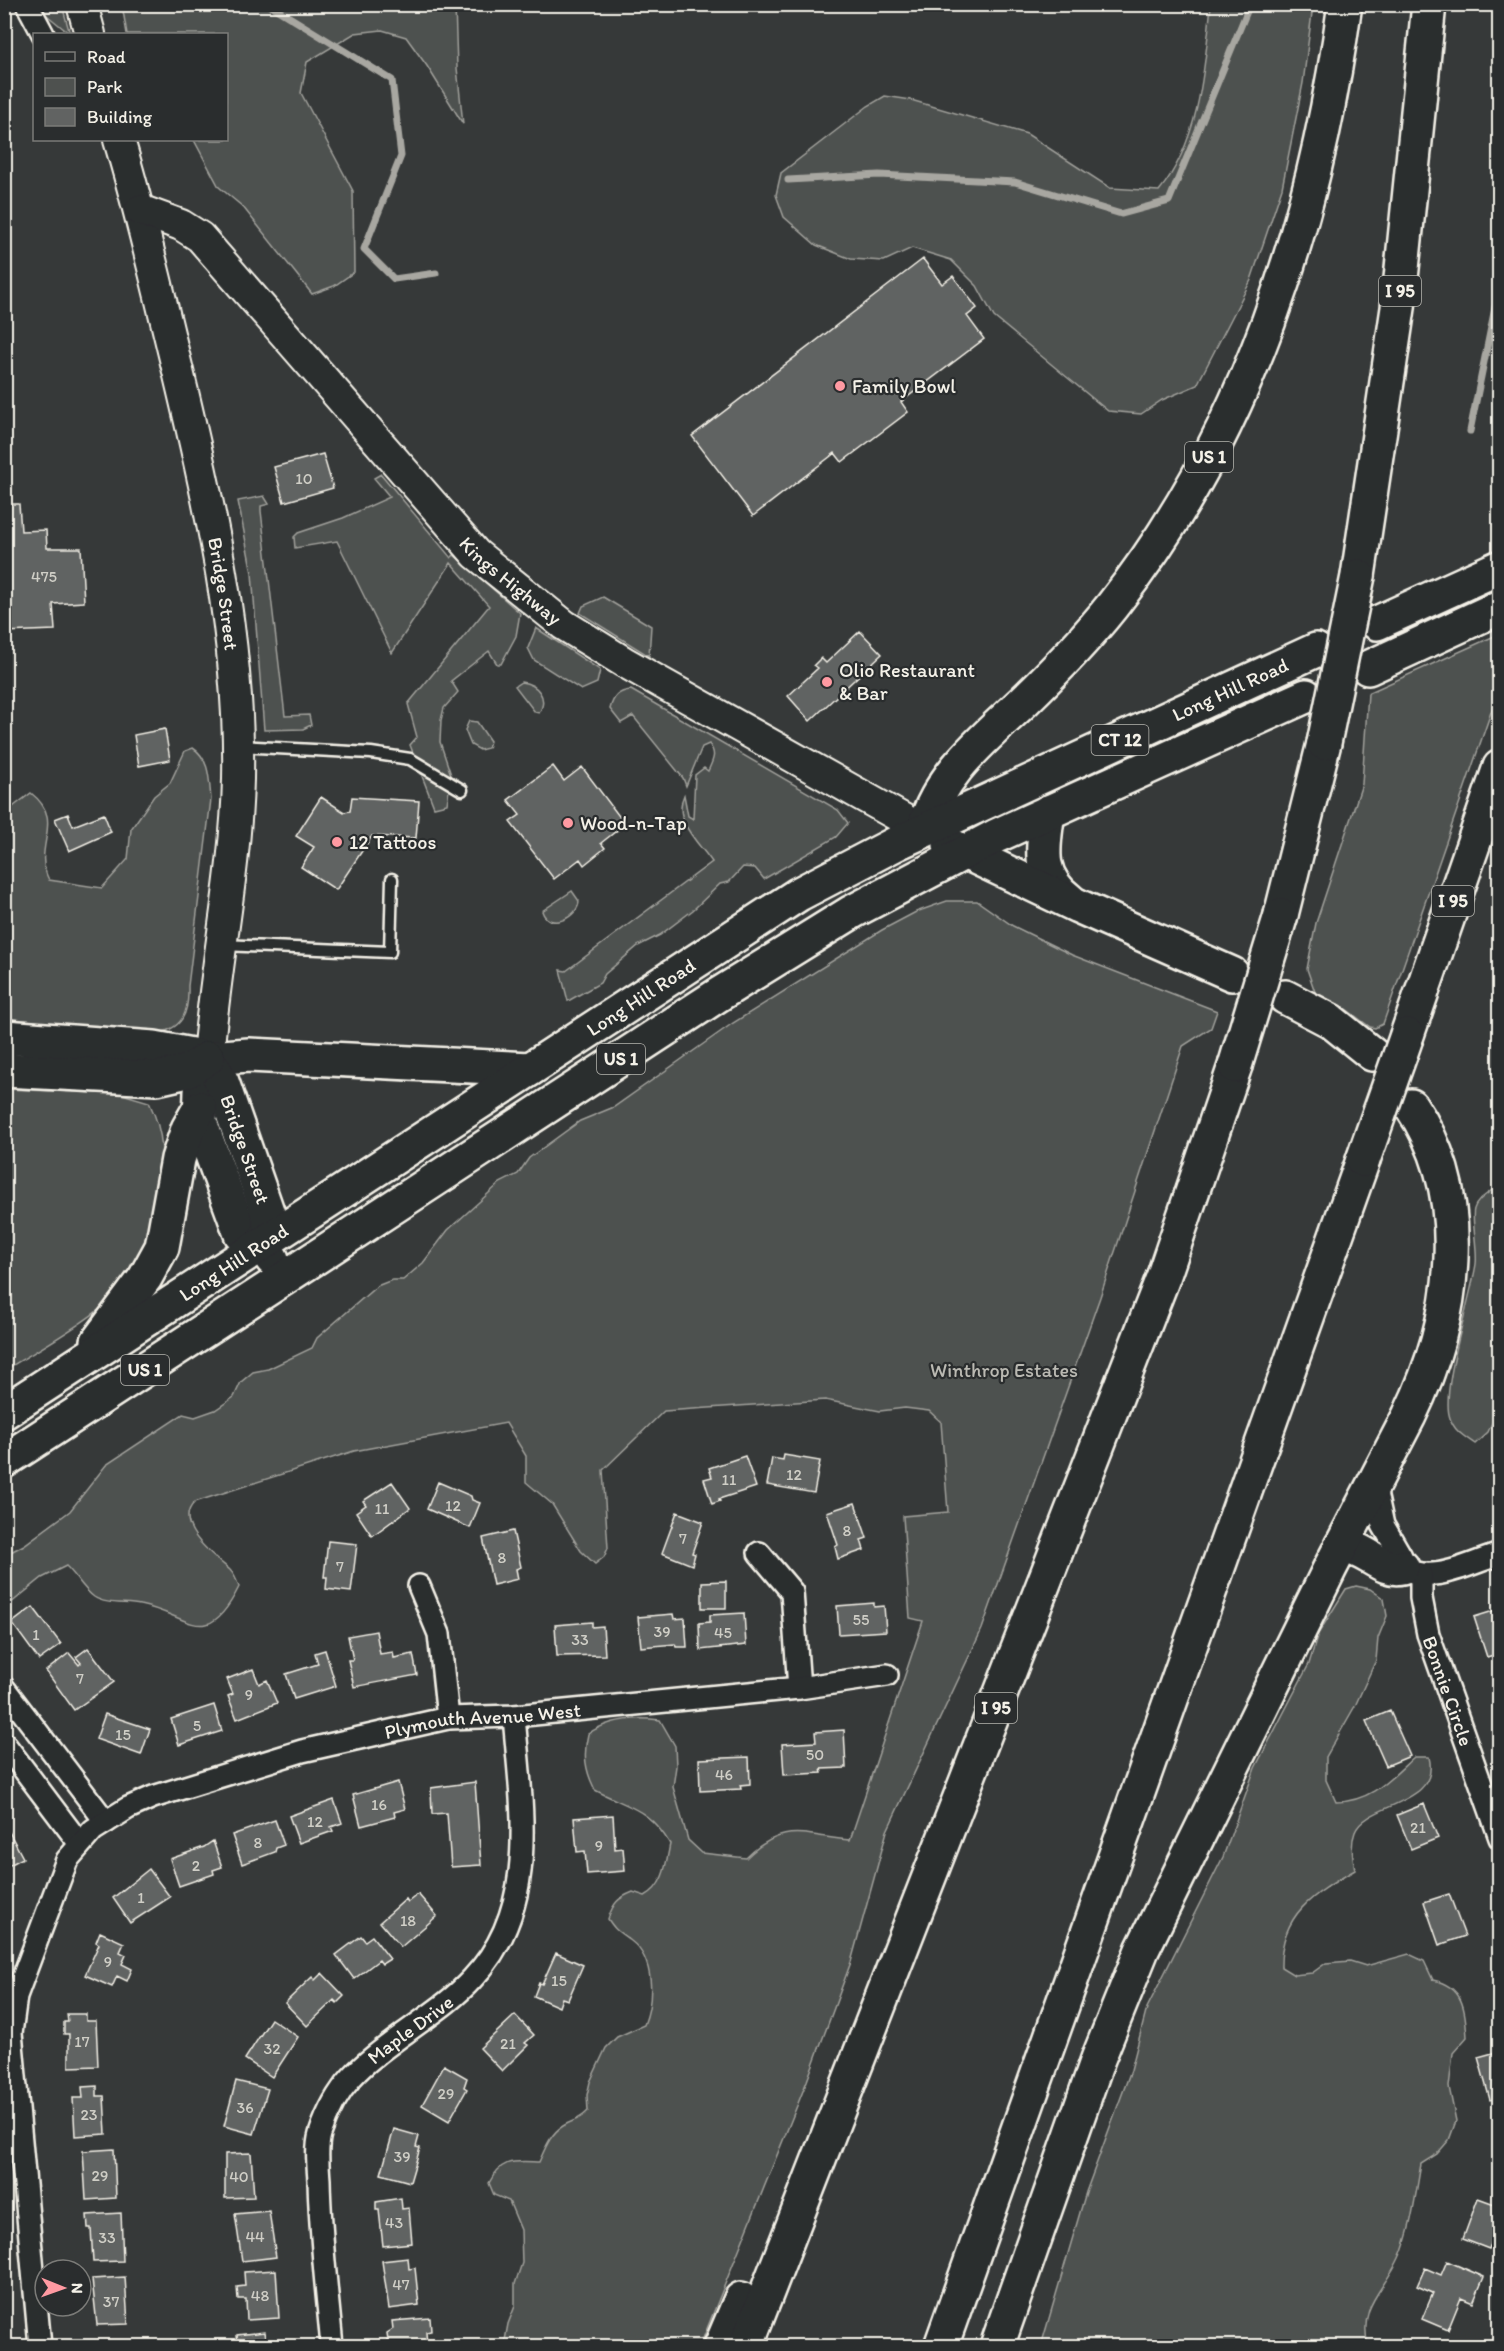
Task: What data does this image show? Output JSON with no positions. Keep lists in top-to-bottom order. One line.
{"streets":{"highway":["I 95","US 1","Kings Highway","Bridge Street","Long Hill Road","CT 12"],"street":["Bonnie Circle","Plymouth Avenue West","Maple Drive"]},"crossings":[["US 1","Kings Highway"],["US 1","Long Hill Road"],["Kings Highway","Bridge Street"],["Kings Highway","Long Hill Road"],["Bridge Street","Long Hill Road"],["Plymouth Avenue West","Maple Drive"]],"parks":["Winthrop Estates"],"places":["Family Bowl","Olio Restaurant & Bar","Wood-n-Tap","12 Tattoos"],"house_numbers":["10","475","12","11","12","11","8","7","8","7","55","39","45","1","33","7","9","5","15","50","46","16","12","21","8","9","2","1","18","9","15","17","21","32","29","36","23","39","29","40","43","44","33","47","48","37"],"legend":["Road","Park","Building"],"north":"right"}
